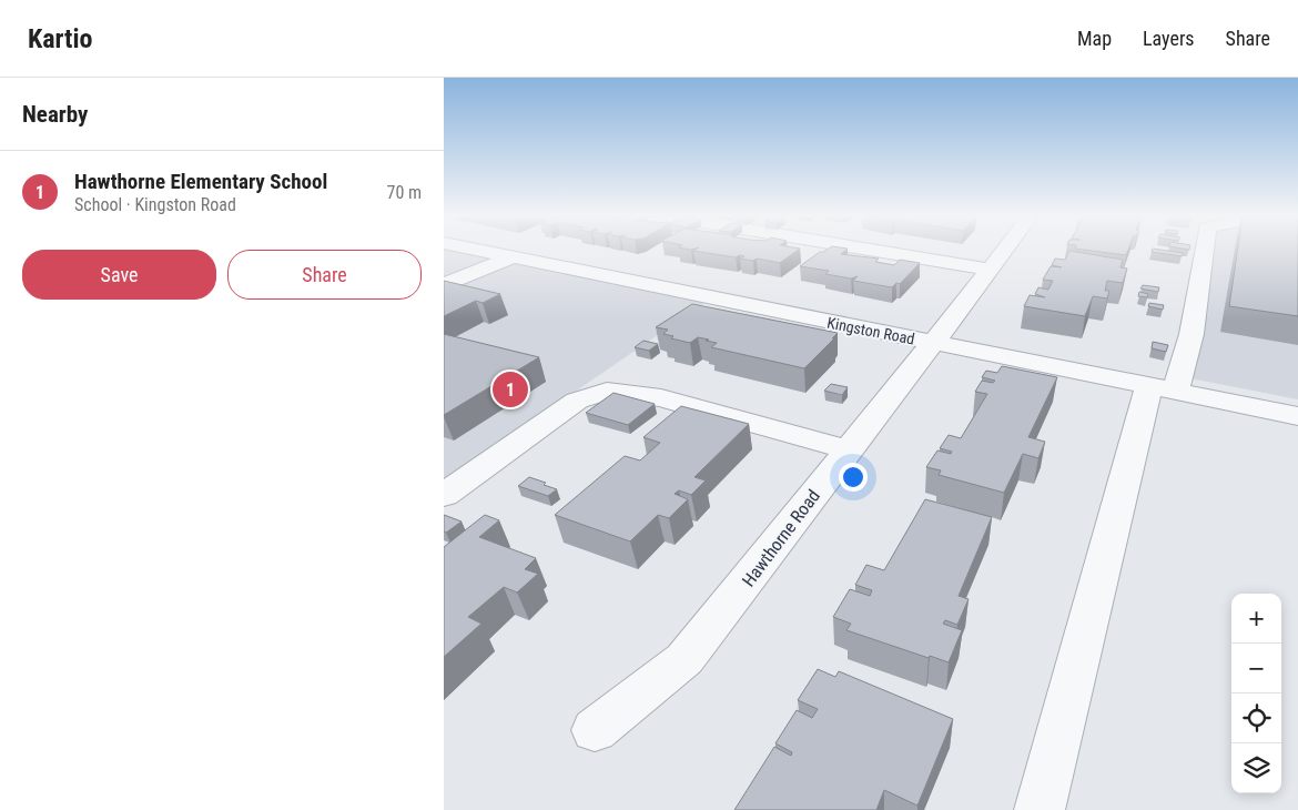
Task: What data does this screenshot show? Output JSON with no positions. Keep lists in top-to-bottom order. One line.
{"streets":{"street":["Kingston Road","Hawthorne Road"]},"crossings":[["Kingston Road","Hawthorne Road"]],"page":{"header":"Kartio","nav":["Map","Layers","Share"],"heading":"Nearby","list":[{"mark":"1","name":"Hawthorne Elementary School","note":"School · Kingston Road","value":"70 m"}],"buttons":["Save","Share"],"pins":"1","map_buttons":["+","−"]}}
